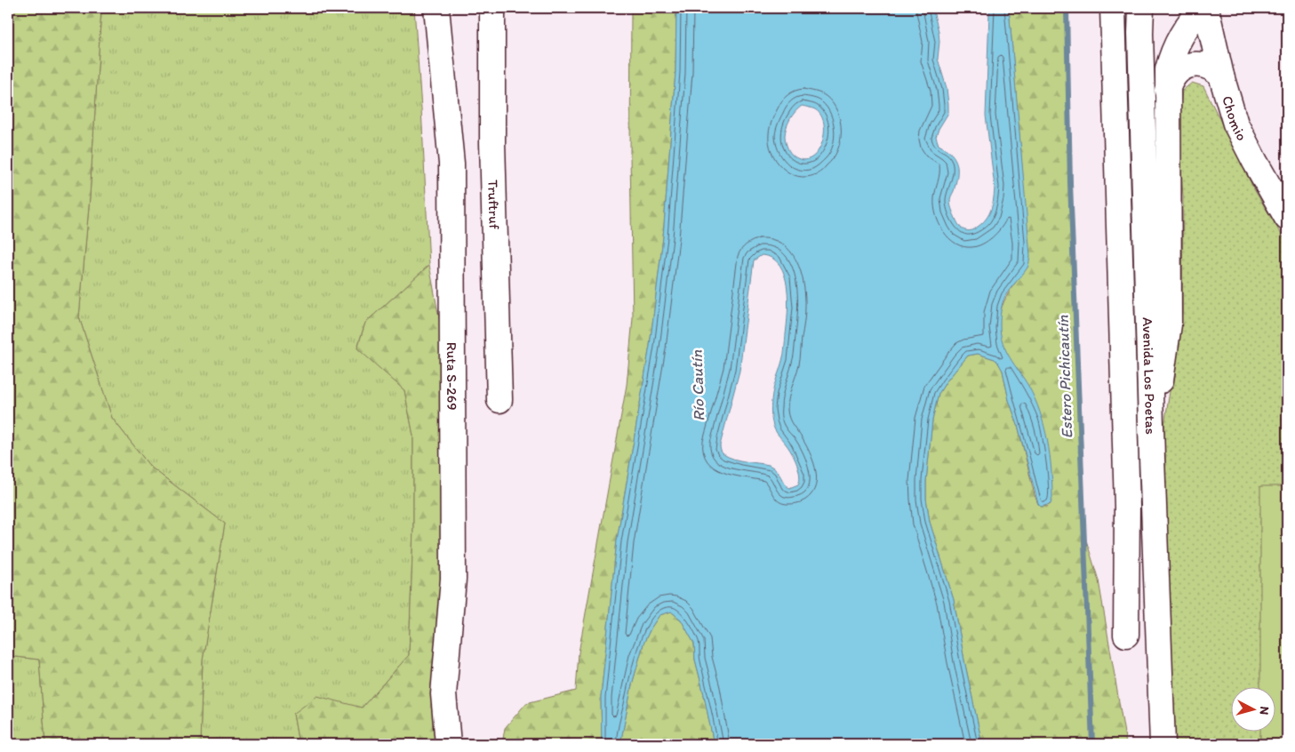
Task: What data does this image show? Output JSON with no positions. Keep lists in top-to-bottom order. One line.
{"streets":{"main road":["Chomio","Truftruf","Ruta S-269","Avenida Los Poetas"]},"water":["Estero Pichicautín","Río Cautín"],"north":"right"}
